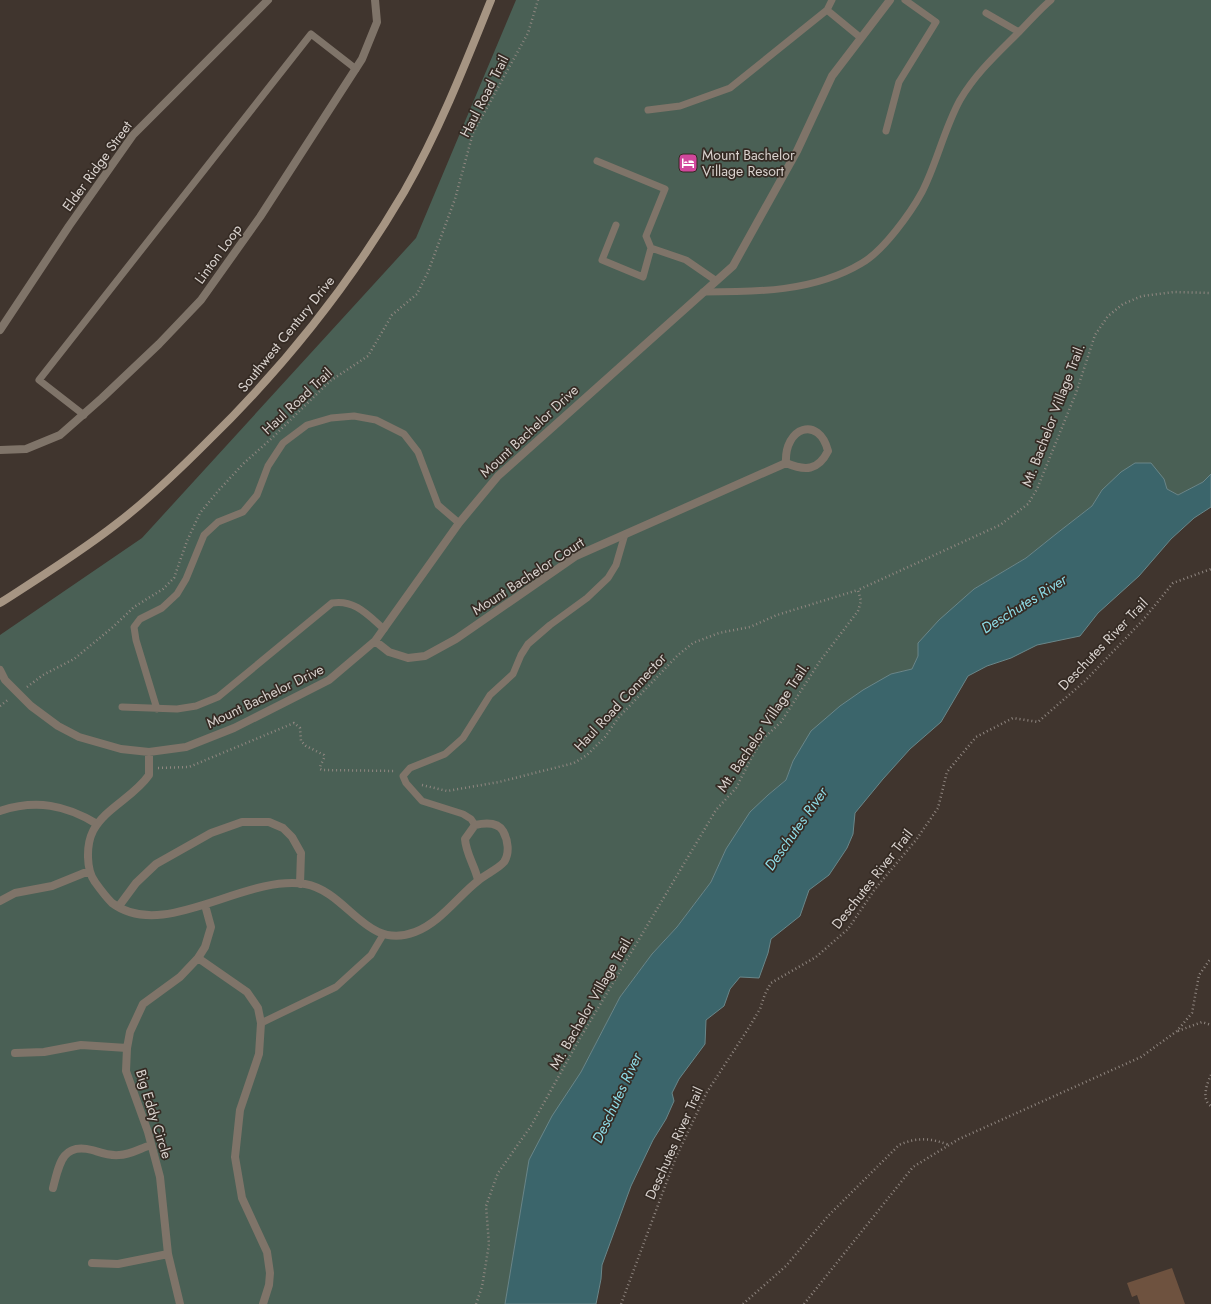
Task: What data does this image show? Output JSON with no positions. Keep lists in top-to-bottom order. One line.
{"streets":{"main road":["Southwest Century Drive"],"street":["Elder Ridge Street","Linton Loop","Mount Bachelor Drive","Mount Bachelor Court","Big Eddy Circle"],"path":["Haul Road Trail","Mt. Bachelor Village Trail.","Deschutes River Trail","Haul Road Connector"]},"crossings":[["Haul Road Trail","Mount Bachelor Drive"],["Mt. Bachelor Village Trail.","Haul Road Connector"],["Mount Bachelor Drive","Mount Bachelor Court"]],"water":["Deschutes River"],"places":{"hotel":["Mount Bachelor Village Resort"]}}
